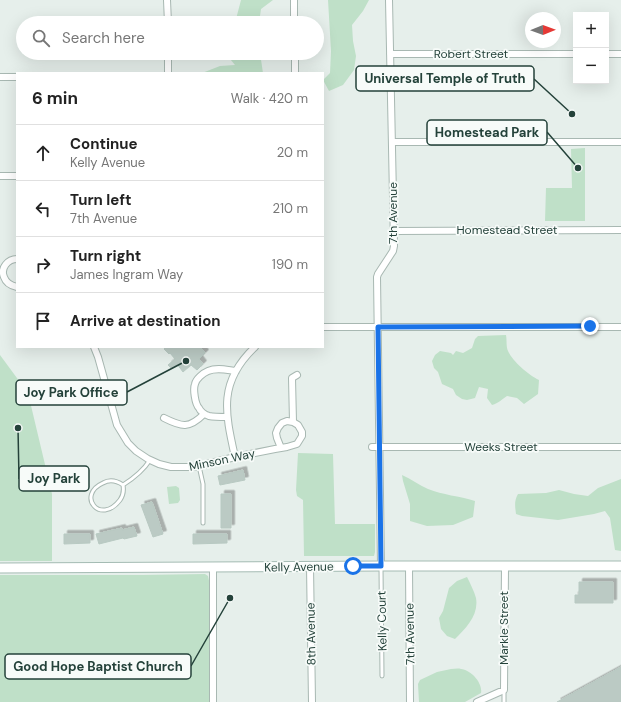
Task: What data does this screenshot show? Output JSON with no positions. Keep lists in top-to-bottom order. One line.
{"streets":{"main road":["Kelly Avenue"],"street":["Robert Street","7th Avenue","Homestead Street","Weeks Street","Minson Way","Markle Street","8th Avenue"],"lane":["Kelly Court"]},"crossings":[["Robert Street","7th Avenue"],["7th Avenue","Homestead Street"],["7th Avenue","Weeks Street"],["7th Avenue","Kelly Avenue"],["7th Avenue","Kelly Court"],["Kelly Avenue","Kelly Court"],["Kelly Avenue","Markle Street"],["Kelly Avenue","8th Avenue"]],"places":["Universal Temple of Truth","Homestead Park","Joy Park Office","Joy Park","Good Hope Baptist Church"],"north":"right","page":{"map_buttons":["+","−"],"search":"Search here","heading":["6 min","Walk · 420 m"],"list":[["Continue","Kelly Avenue","20 m"],["Turn left","7th Avenue","210 m"],["Turn right","James Ingram Way","190 m"],"Arrive at destination"]}}
